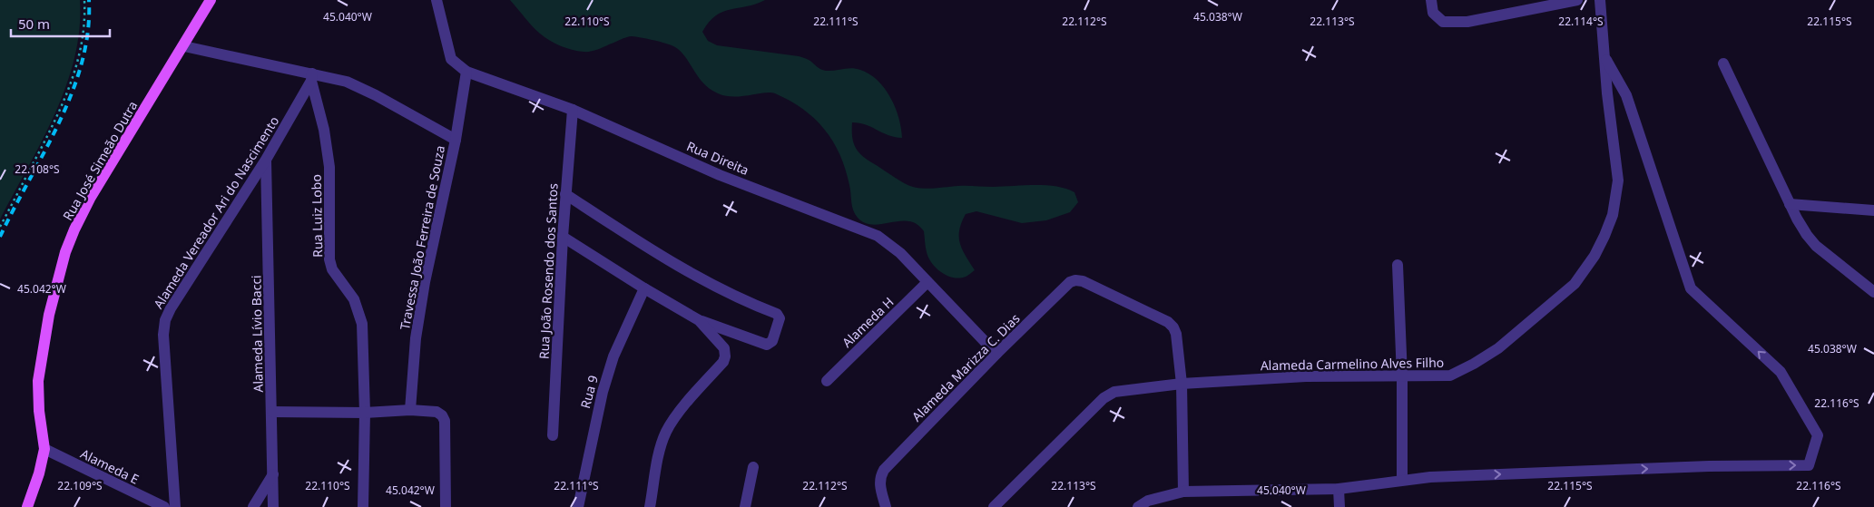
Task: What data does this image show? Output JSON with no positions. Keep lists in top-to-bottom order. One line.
{"streets":{"main road":["Rua José Simeão Dutra"],"street":["Rua Direita","Alameda Vereador Ari do Nascimento","Rua Luiz Lobo","Travessa João Ferreira de Souza","Rua João Rosendo dos Santos","Alameda H","Alameda Lívio Bacci","Alameda Carmelino Alves Filho","Alameda Marizza C. Dias","Rua 9","Alameda E"]},"crossings":[["Rua Direita","Travessa João Ferreira de Souza"],["Rua Direita","Rua João Rosendo dos Santos"],["Rua Direita","Alameda H"],["Rua Direita","Alameda Marizza C. Dias"],["Rua José Simeão Dutra","Alameda E"],["Alameda Vereador Ari do Nascimento","Rua Luiz Lobo"],["Alameda Vereador Ari do Nascimento","Alameda Lívio Bacci"],["Alameda Carmelino Alves Filho","Alameda Marizza C. Dias"]],"scale_bar":"50 m","coordinates":["45.040°W","45.038°W","22.110°S","22.111°S","22.112°S","22.114°S","22.115°S","22.113°S","22.108°S","45.042°W","22.116°S","22.109°S"]}
